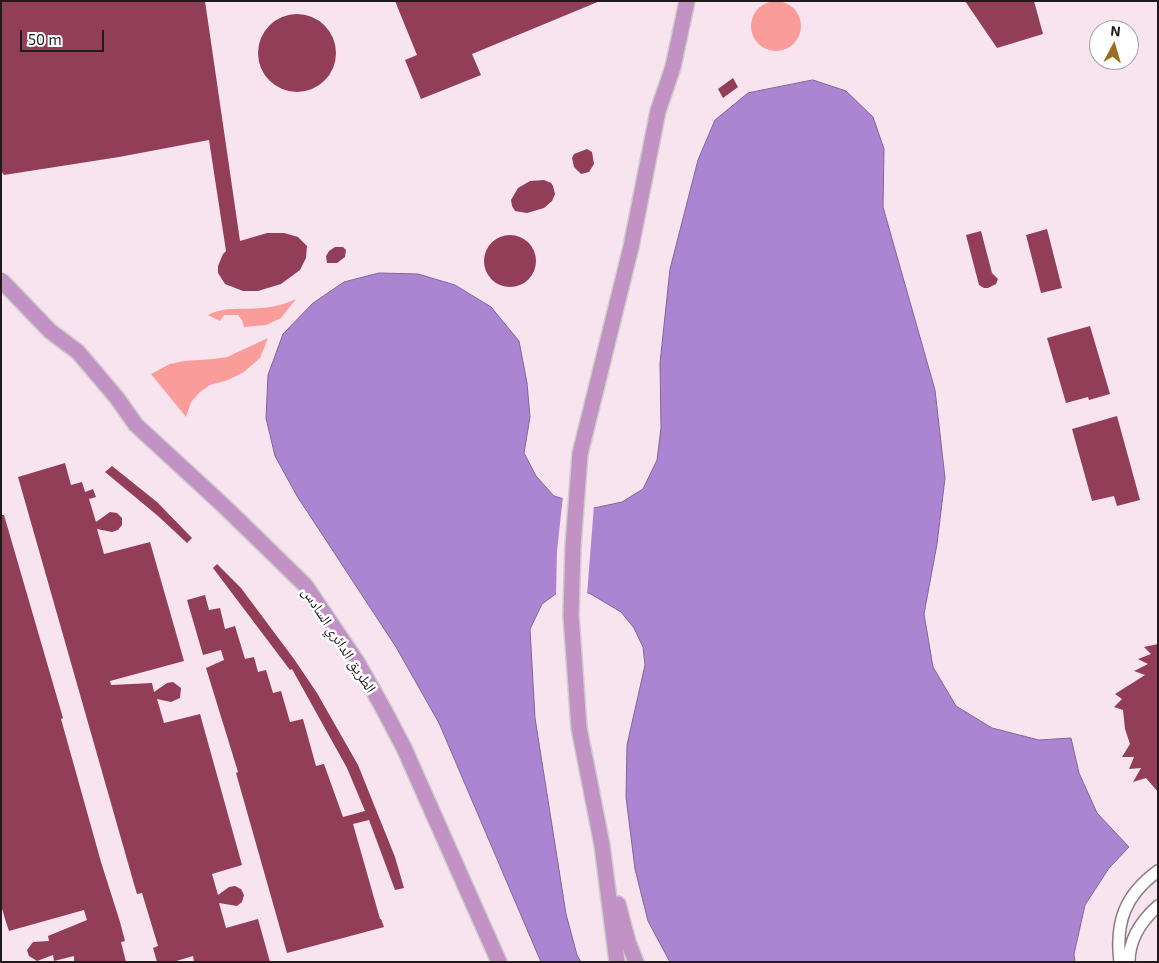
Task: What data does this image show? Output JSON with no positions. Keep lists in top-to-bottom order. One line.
{"streets":{"highway":["الطريق الدائري السادس"]},"scale_bar":"50 m","north":"top"}
